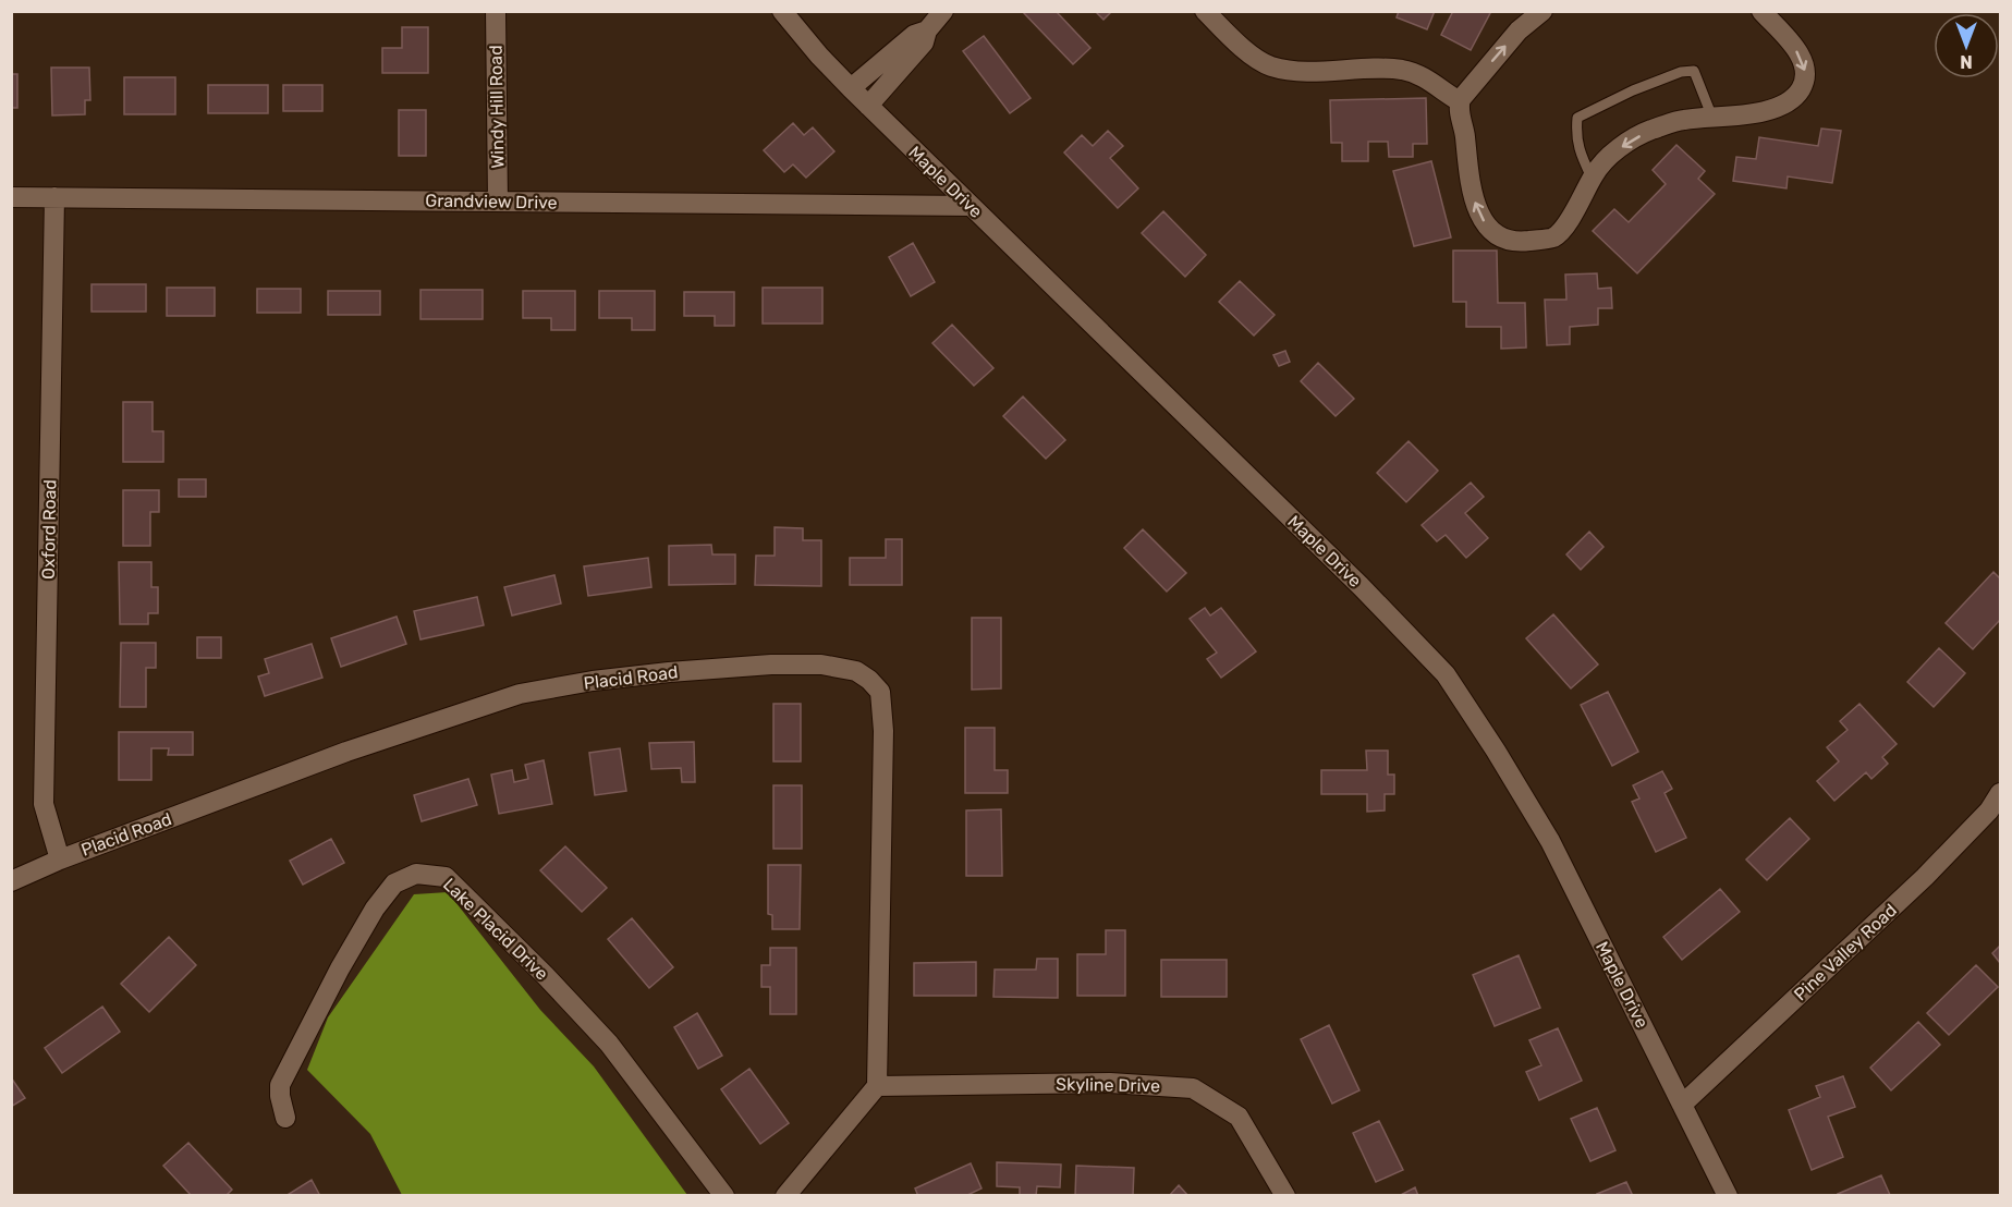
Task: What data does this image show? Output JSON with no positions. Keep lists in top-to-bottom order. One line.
{"streets":{"street":["Windy Hill Road","Maple Drive","Grandview Drive","Oxford Road","Placid Road","Lake Placid Drive","Pine Valley Road","Skyline Drive"]},"crossings":[["Windy Hill Road","Grandview Drive"],["Maple Drive","Grandview Drive"],["Maple Drive","Pine Valley Road"],["Grandview Drive","Oxford Road"],["Oxford Road","Placid Road"],["Placid Road","Skyline Drive"]],"north":"bottom"}
